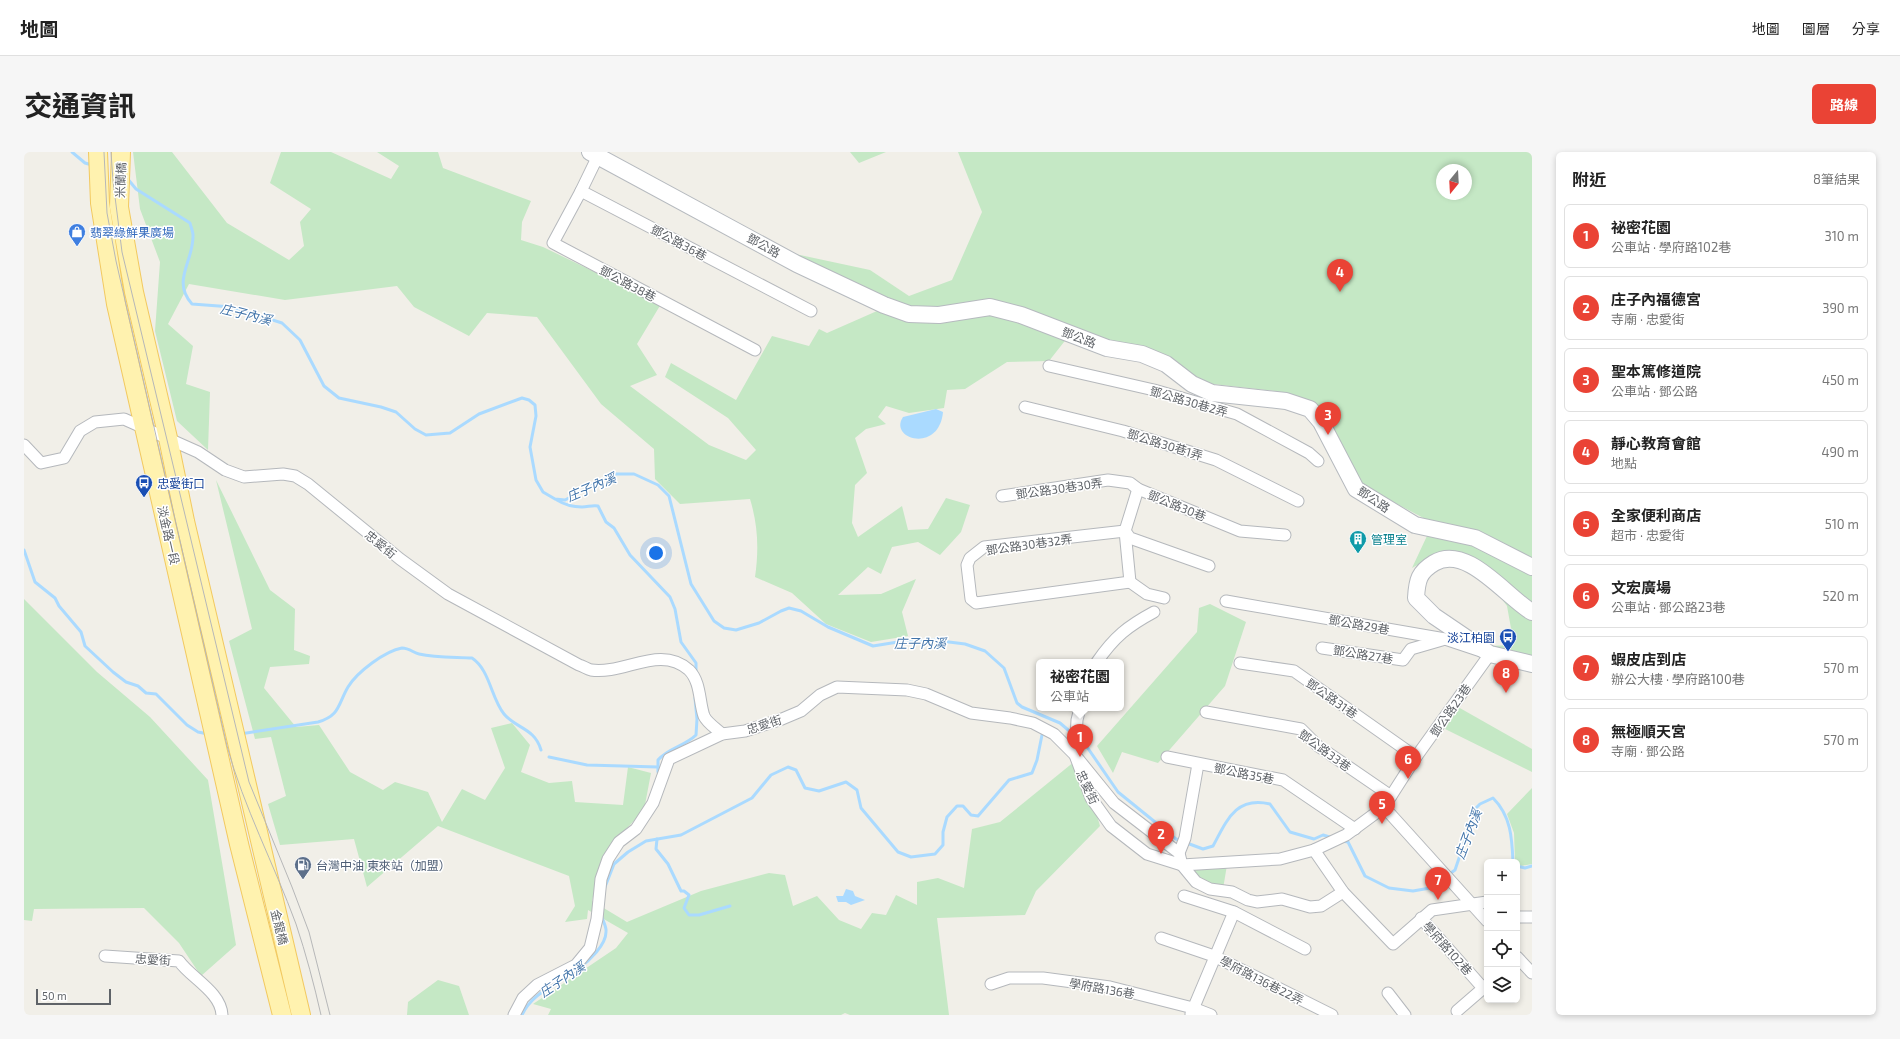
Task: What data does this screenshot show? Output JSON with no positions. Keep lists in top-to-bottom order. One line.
{"streets":{"main road":["米蘭橋","淡金路一段","金龍橋"],"street":["鄧公路36巷","鄧公路","鄧公路38巷","鄧公路30巷2弄","鄧公路30巷1弄","鄧公路30巷30弄","鄧公路30巷","忠愛街","鄧公路30巷32弄","鄧公路29巷","鄧公路27巷","鄧公路31巷","鄧公路23巷","鄧公路33巷","鄧公路35巷","學府路102巷","學府路136巷22弄","學府路136巷"]},"crossings":[["米蘭橋","淡金路一段"],["鄧公路36巷","鄧公路38巷"],["鄧公路30巷30弄","鄧公路30巷"],["鄧公路30巷","鄧公路30巷32弄"],["淡金路一段","忠愛街"],["淡金路一段","金龍橋"],["忠愛街","鄧公路23巷"],["忠愛街","鄧公路35巷"],["忠愛街","學府路102巷"],["鄧公路29巷","鄧公路27巷"],["鄧公路29巷","鄧公路23巷"],["鄧公路31巷","鄧公路23巷"],["鄧公路23巷","鄧公路33巷"]],"water":["庄子內溪"],"places":{"shop":["翡翠綠鮮果廣場"],"bus stop":["忠愛街口","淡江柏園"],"building":["管理室"],"fuel station":["台灣中油 東來站（加盟）"]},"scale_bar":"50 m","north":"bottom","page":{"header":"地圖","nav":["地圖","圖層","分享"],"title":"交通資訊","buttons":"路線","heading":["附近","8筆結果"],"list":[{"mark":"1","name":"祕密花園","note":"公車站 · 學府路102巷","value":"310 m"},{"mark":"2","name":"庄子內福德宮","note":"寺廟 · 忠愛街","value":"390 m"},{"mark":"3","name":"聖本篤修道院","note":"公車站 · 鄧公路","value":"450 m"},{"mark":"4","name":"靜心教育會館","note":"地點","value":"490 m"},{"mark":"5","name":"全家便利商店","note":"超市 · 忠愛街","value":"510 m"},{"mark":"6","name":"文宏廣場","note":"公車站 · 鄧公路23巷","value":"520 m"},{"mark":"7","name":"蝦皮店到店","note":"辦公大樓 · 學府路100巷","value":"570 m"},{"mark":"8","name":"無極順天宮","note":"寺廟 · 鄧公路","value":"570 m"}],"pins":["4","3","8","1","6","5","2","7"],"popup":["祕密花園","公車站"],"map_buttons":["+","−"],"scale":"50 m"}}
